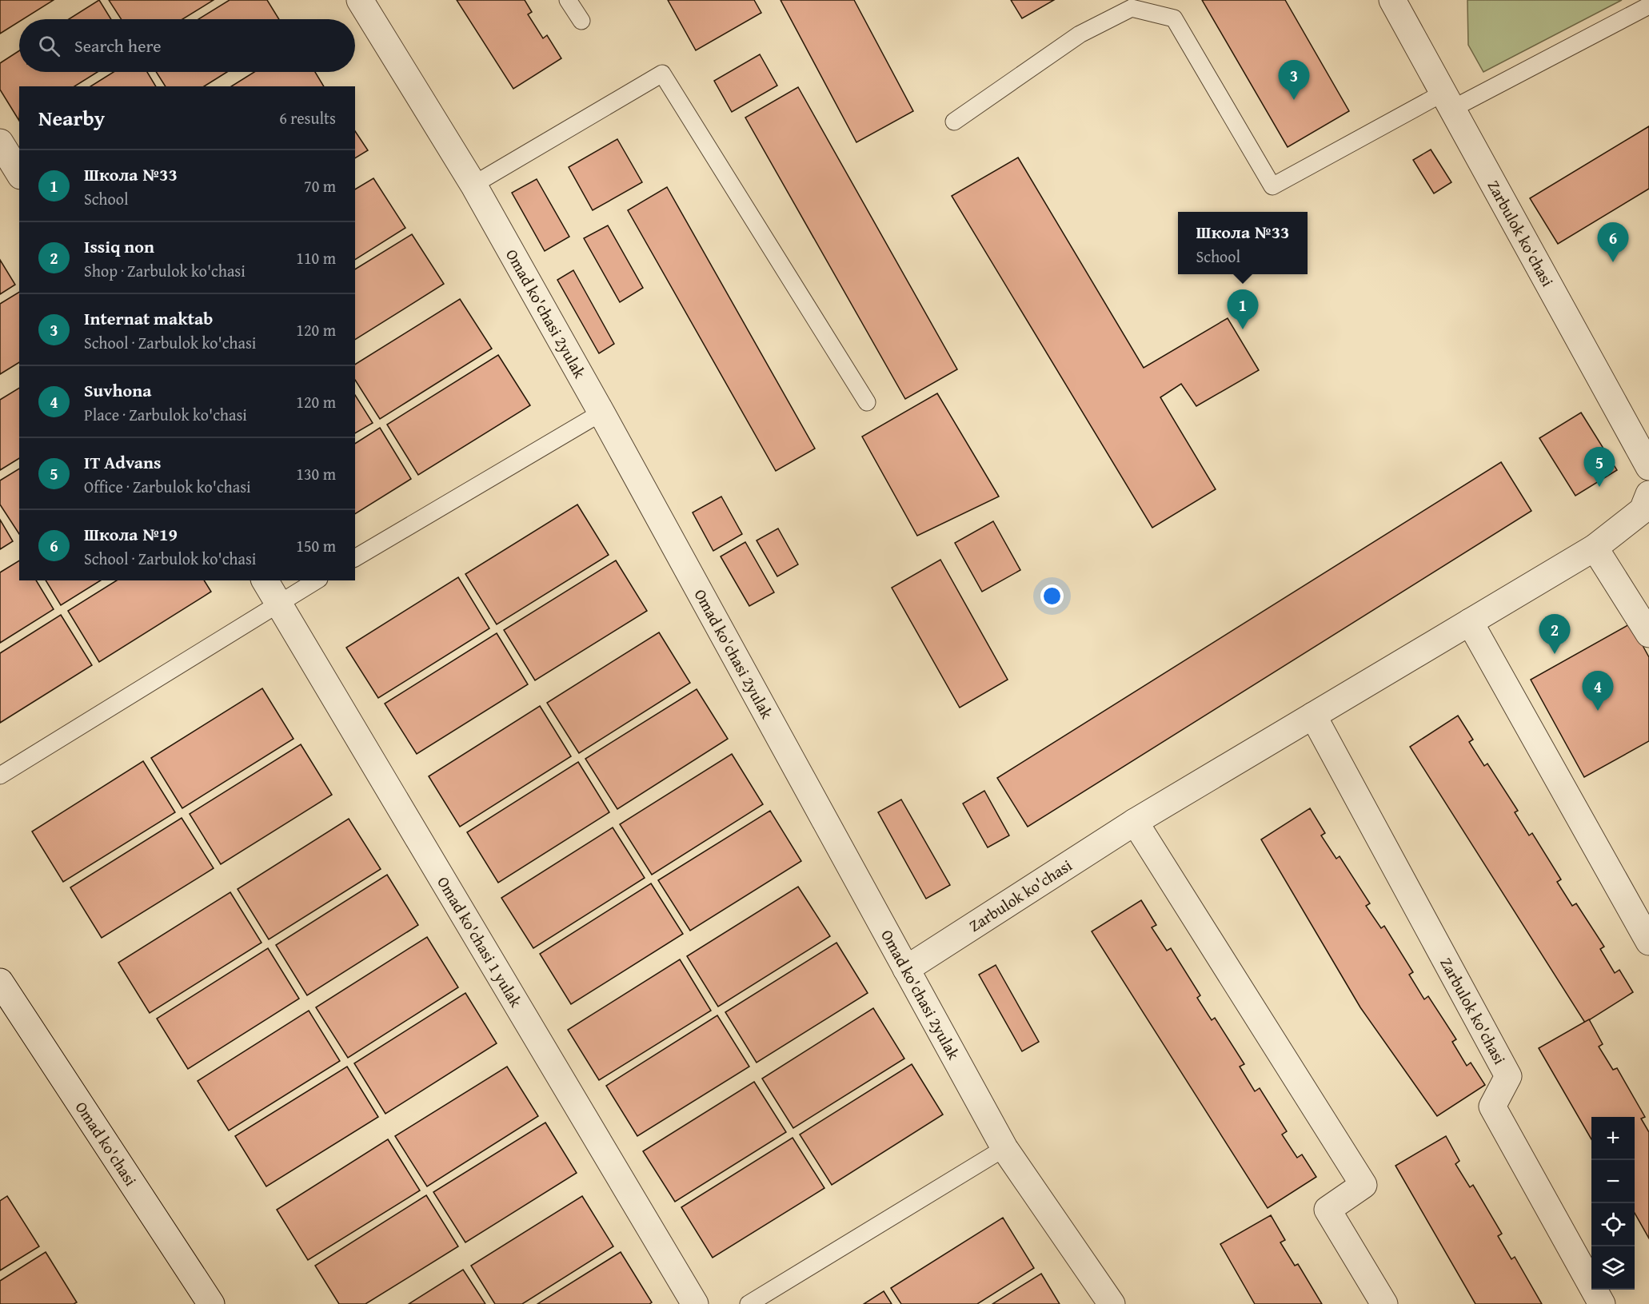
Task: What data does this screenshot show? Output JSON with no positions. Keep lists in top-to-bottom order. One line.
{"streets":{"street":["Zarbulok ko'chasi","Omad ko'chasi 2yulak","Omad ko'chasi 1 yulak","Omad ko'chasi"]},"crossings":[["Zarbulok ko'chasi","Omad ko'chasi 2yulak"]],"page":{"search":"Search here","pins":["3","6","1","5","2","4"],"heading":["Nearby","6 results"],"list":[{"mark":"1","name":"Школа №33","note":"School","value":"70 m"},{"mark":"2","name":"Issiq non","note":"Shop · Zarbulok ko'chasi","value":"110 m"},{"mark":"3","name":"Internat maktab","note":"School · Zarbulok ko'chasi","value":"120 m"},{"mark":"4","name":"Suvhona","note":"Place · Zarbulok ko'chasi","value":"120 m"},{"mark":"5","name":"IT Advans","note":"Office · Zarbulok ko'chasi","value":"130 m"},{"mark":"6","name":"Школа №19","note":"School · Zarbulok ko'chasi","value":"150 m"}],"popup":["Школа №33","School"],"map_buttons":["+","−"]}}
